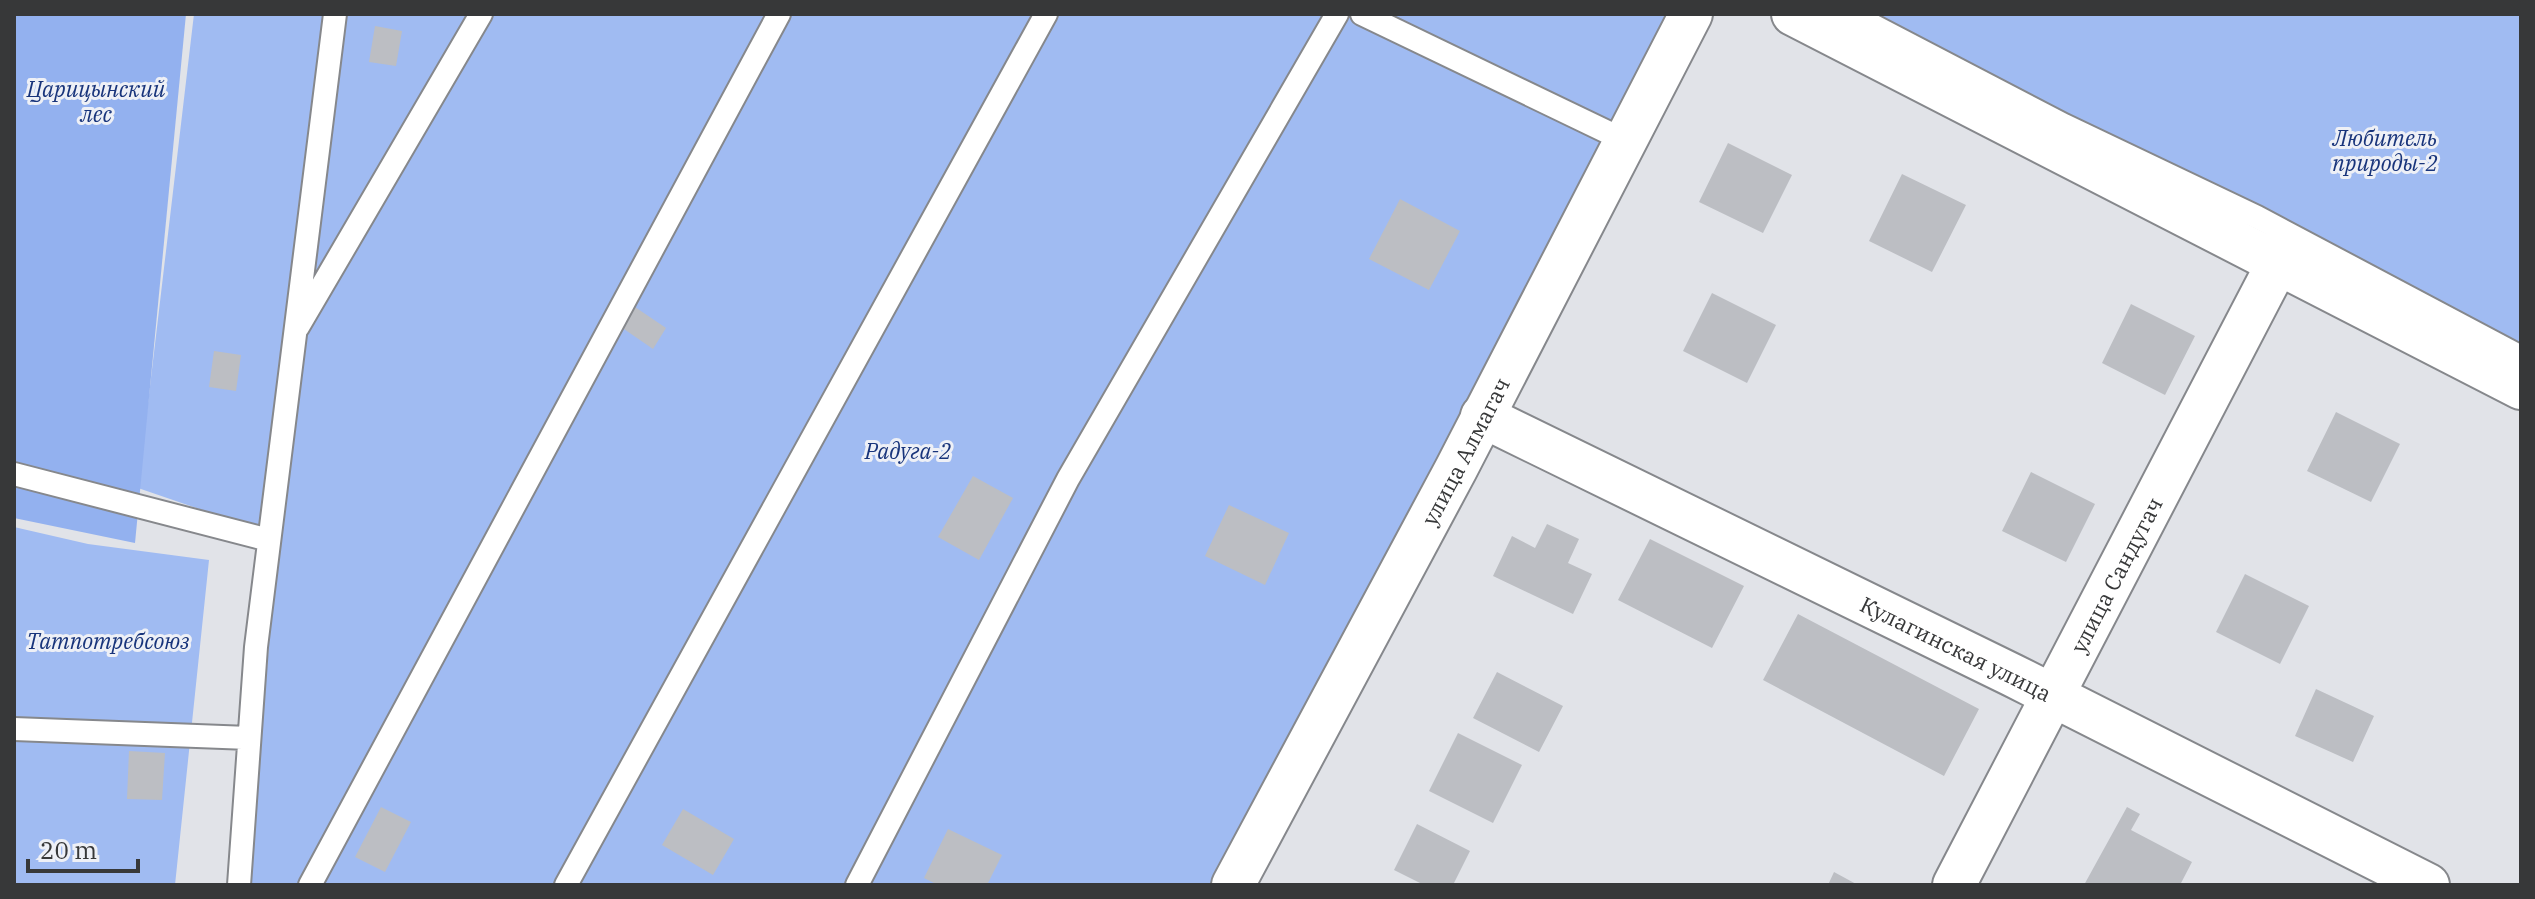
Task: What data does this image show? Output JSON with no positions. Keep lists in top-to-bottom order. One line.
{"streets":{"street":["улица Алмагач","улица Сандугач","Кулагинская улица"]},"crossings":[["улица Алмагач","Кулагинская улица"],["улица Сандугач","Кулагинская улица"]],"parks":["Царицынский лес","Любитель природы-2","Радуга-2","Татпотребсоюз"],"scale_bar":"20 m"}
